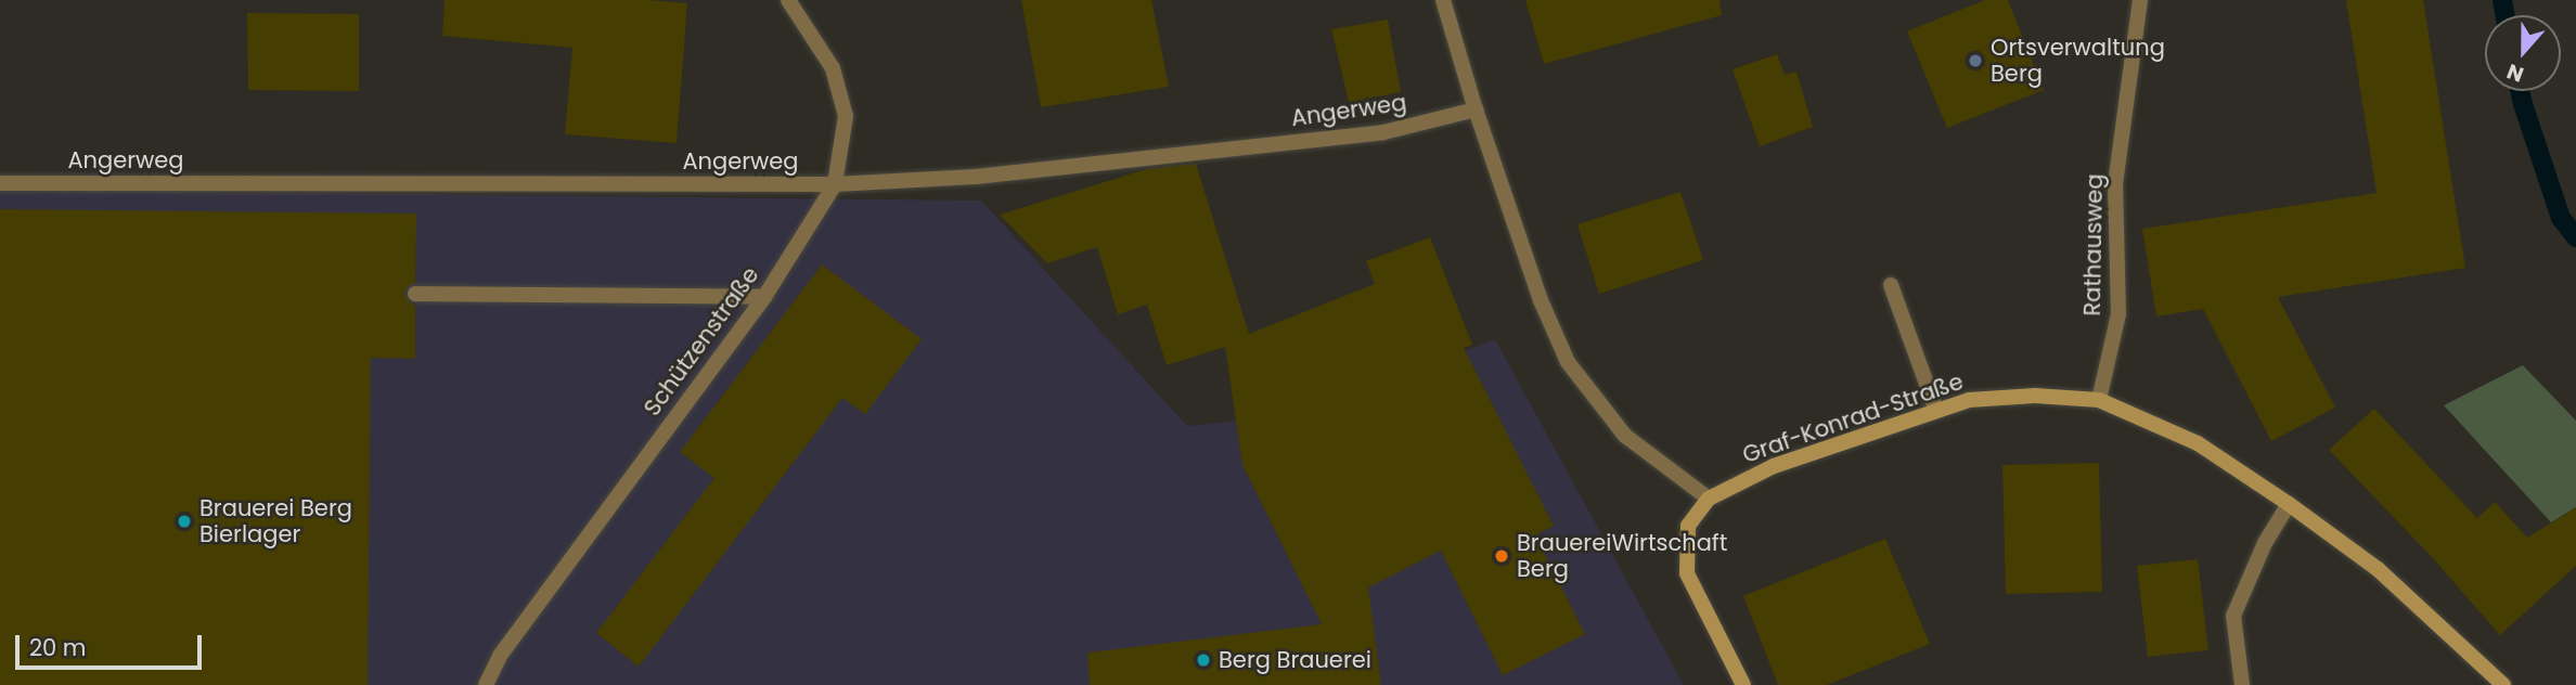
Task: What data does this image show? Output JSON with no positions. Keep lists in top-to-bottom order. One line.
{"streets":{"street":["Angerweg","Rathausweg","Schützenstraße","Graf-Konrad-Straße"]},"crossings":[["Angerweg","Schützenstraße"],["Rathausweg","Graf-Konrad-Straße"]],"places":["Ortsverwaltung Berg","Brauerei Berg Bierlager","BrauereiWirtschaft Berg","Berg Brauerei"],"scale_bar":"20 m","north":"bottom"}
